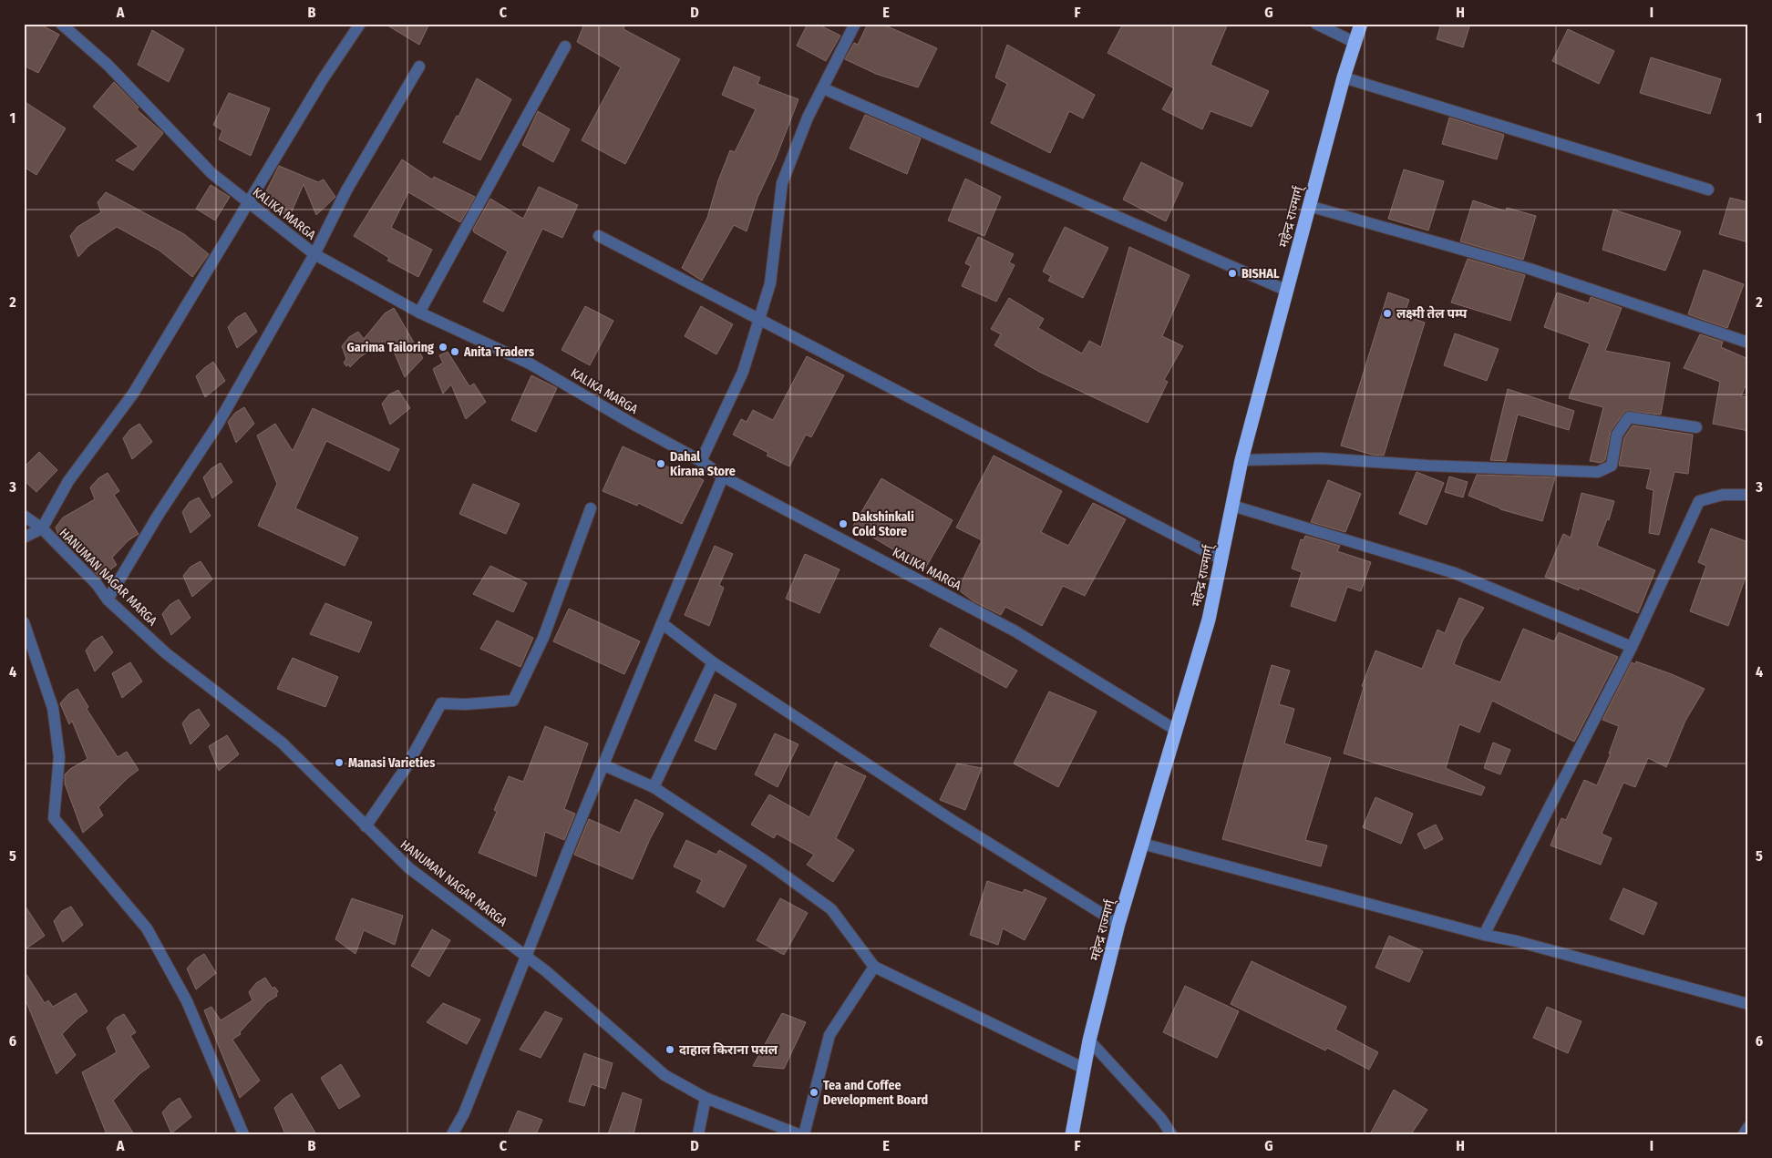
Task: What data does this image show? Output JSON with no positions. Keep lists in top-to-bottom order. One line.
{"streets":{"highway":["महेन्द्र राज्मार्ग्"],"street":["KALIKA MARGA","HANUMAN NAGAR MARGA"]},"crossings":[["KALIKA MARGA","महेन्द्र राज्मार्ग्"]],"places":["BISHAL","लक्ष्मी तेल पम्प","Garima Tailoring","Anita Traders","Dahal Kirana Store","Dakshinkali Cold Store","Manasi Varieties","दाहाल किराना पसल","Tea and Coffee Development Board"],"grid":{"columns":["A","B","C","D","E","F","G","H","I"],"rows":["1","2","3","4","5","6"]}}
